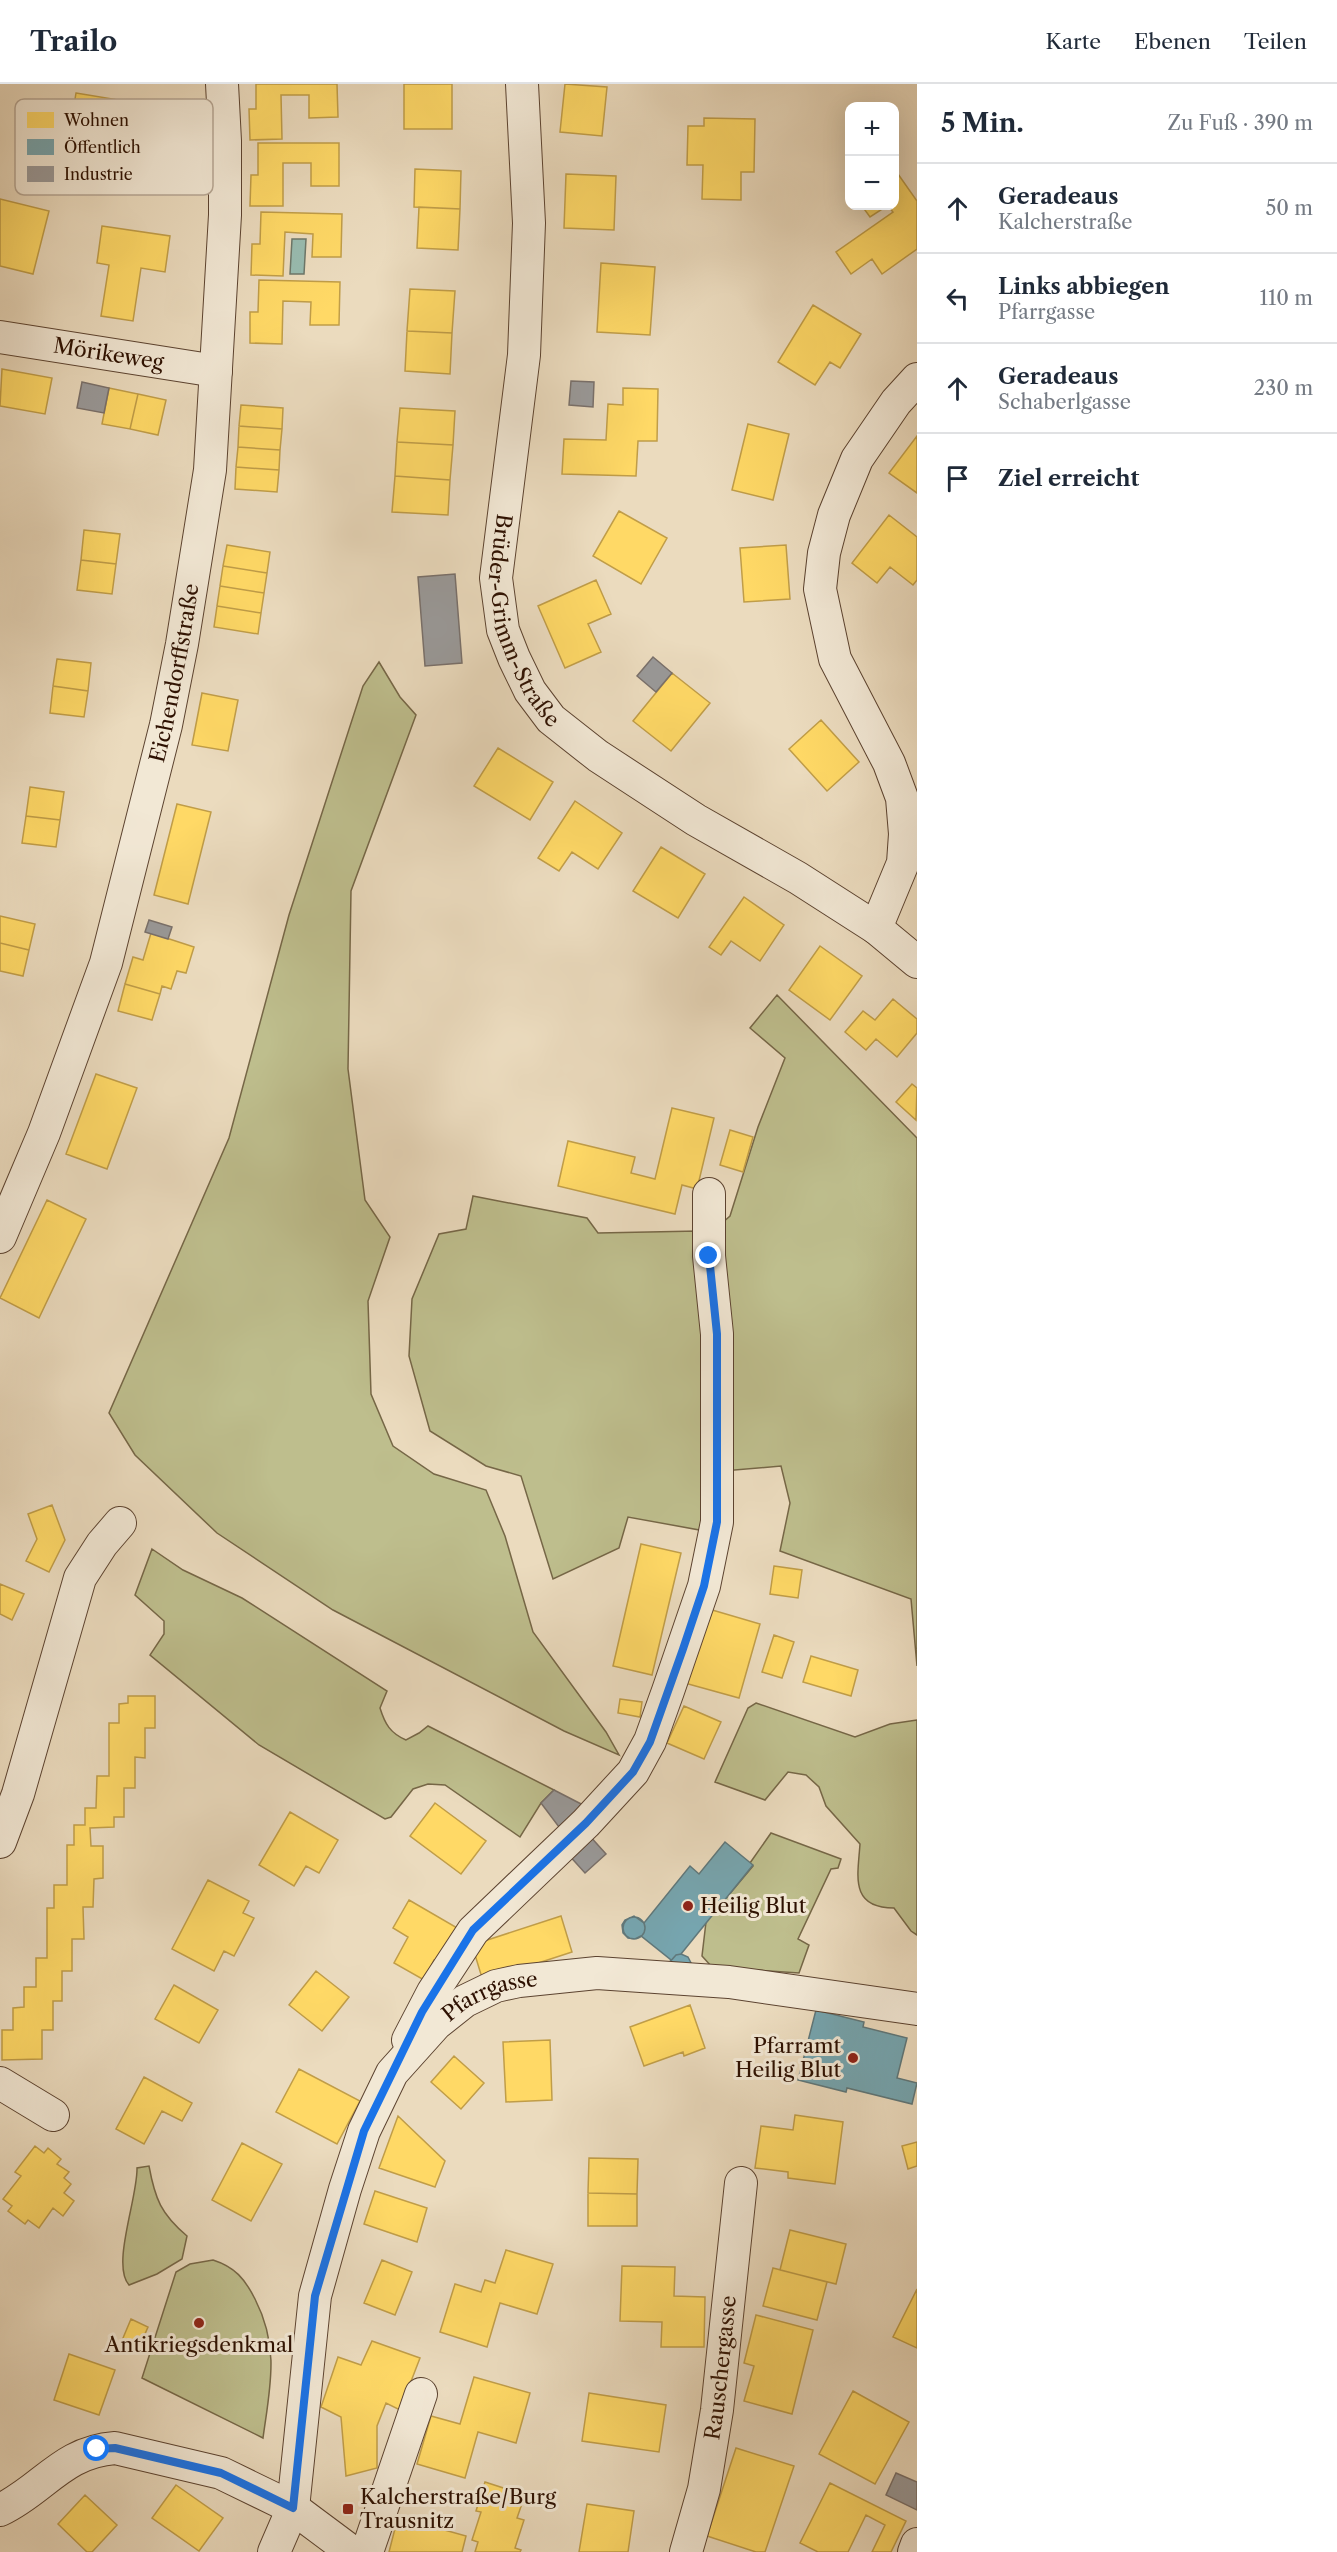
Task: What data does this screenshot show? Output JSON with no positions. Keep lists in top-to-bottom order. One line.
{"streets":{"street":["Mörikeweg","Brüder-Grimm-Straße","Eichendorffstraße","Pfarrgasse","Rauschergasse"]},"crossings":[["Mörikeweg","Eichendorffstraße"]],"places":{"other":["Heilig Blut","Pfarramt Heilig Blut","Antikriegsdenkmal"],"transit":["Kalcherstraße/Burg Trausnitz"]},"legend":["Wohnen","Öffentlich","Industrie"],"page":{"header":"Trailo","nav":["Karte","Ebenen","Teilen"],"heading":["5 Min.","Zu Fuß · 390 m"],"map_buttons":["+","−"],"list":[["Geradeaus","Kalcherstraße","50 m"],["Links abbiegen","Pfarrgasse","110 m"],["Geradeaus","Schaberlgasse","230 m"],"Ziel erreicht"]}}
